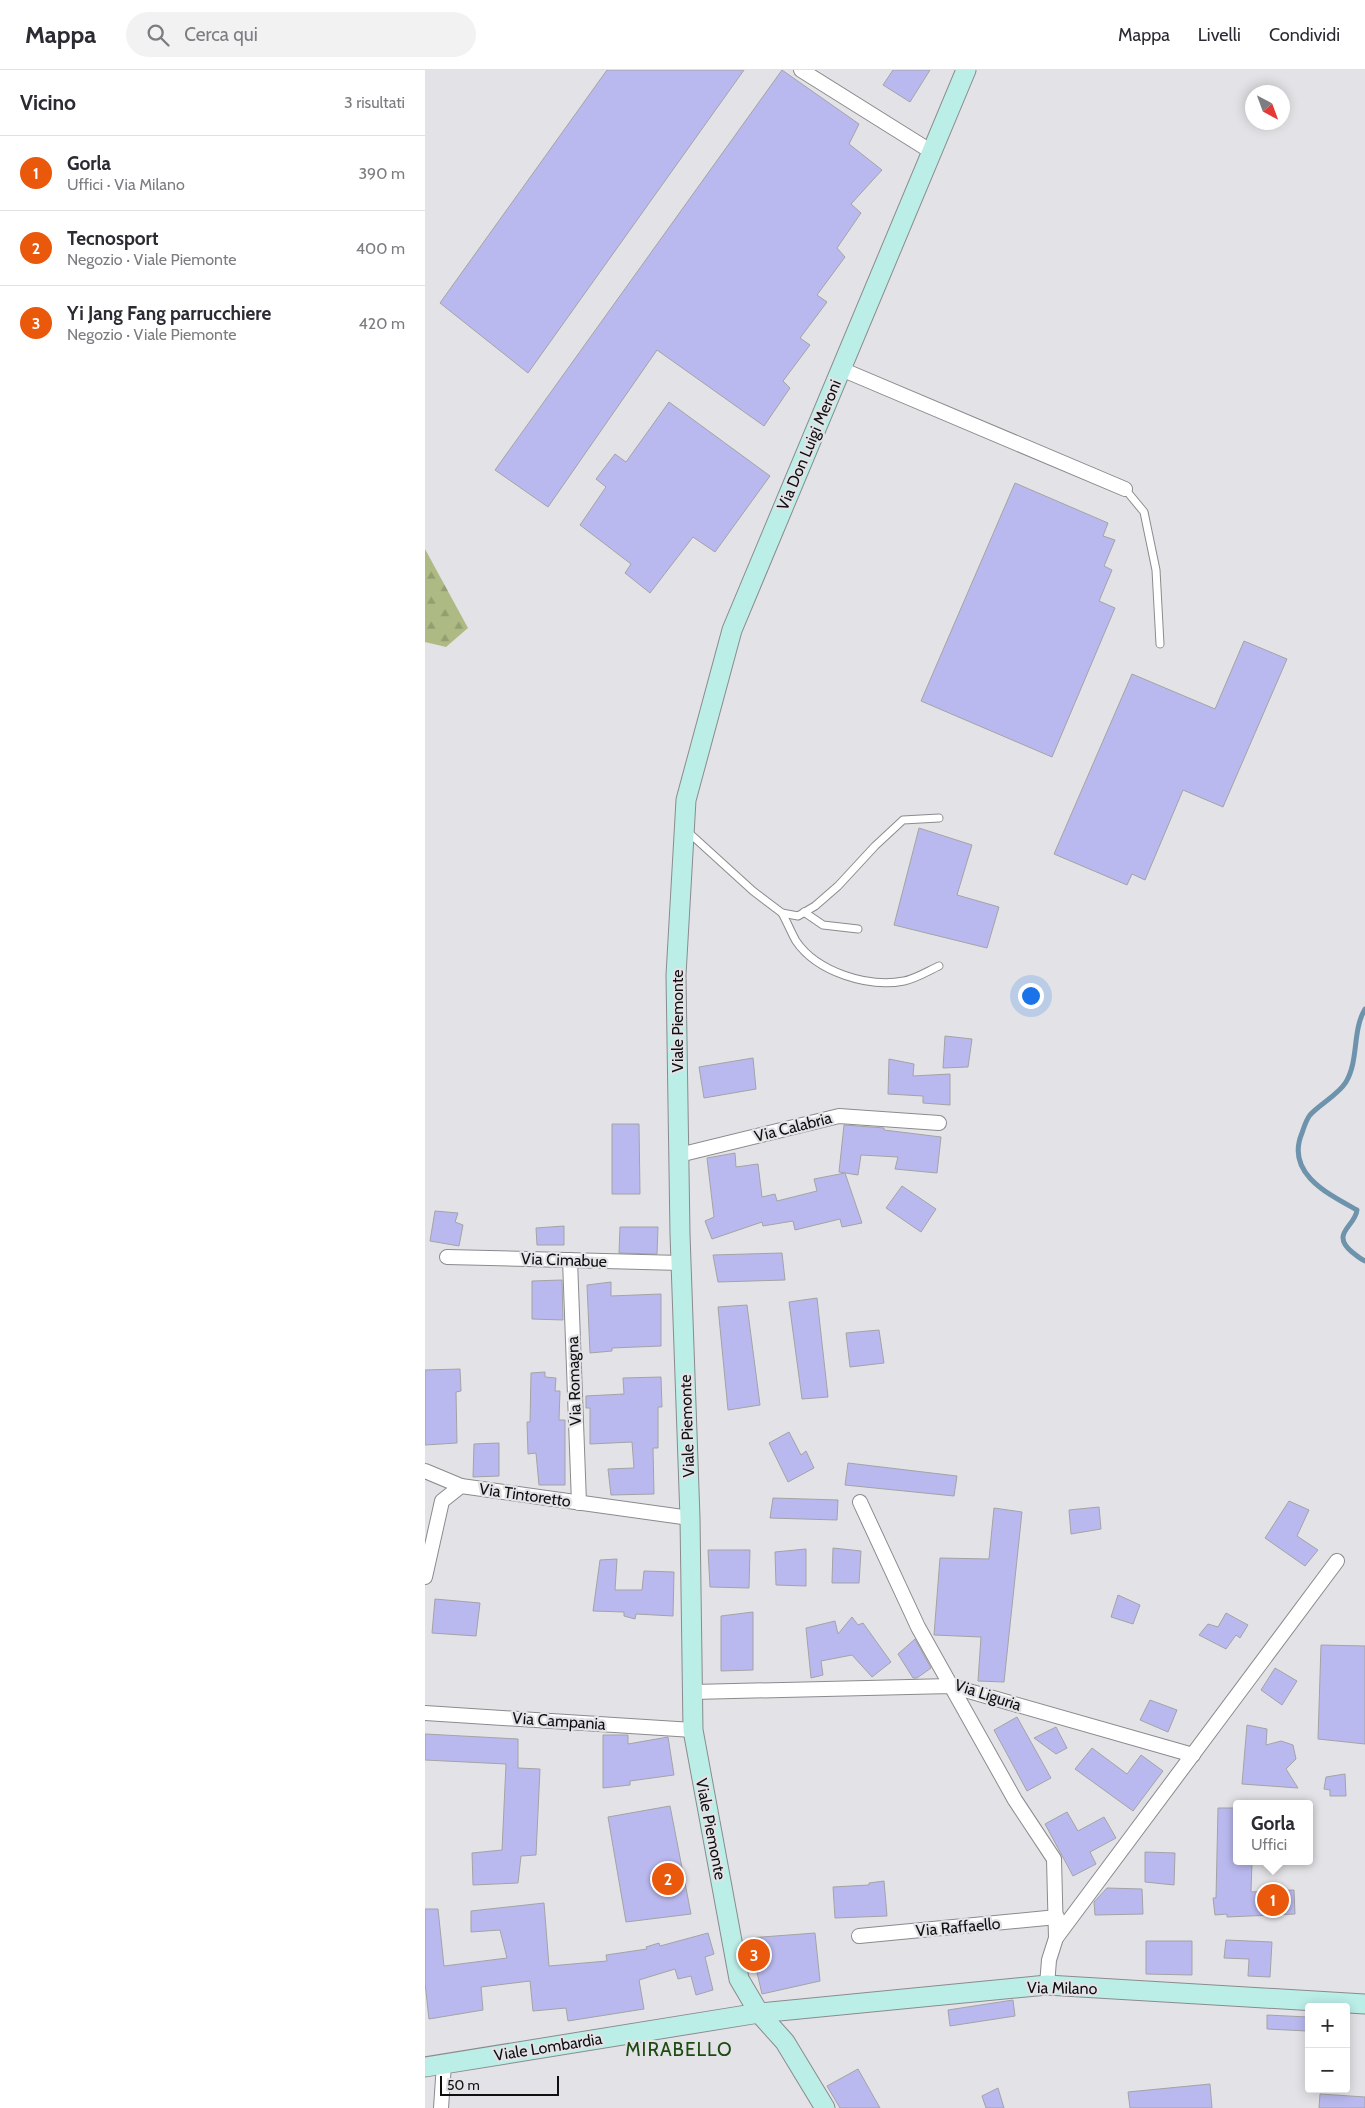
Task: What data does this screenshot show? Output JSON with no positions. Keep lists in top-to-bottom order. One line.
{"streets":{"street":["Via Don Luigi Meroni","Viale Piemonte","Via Calabria","Via Cimabue","Via Romagna","Via Tintoretto","Via Liguria","Via Campania","Via Raffaello","Via Milano","Viale Lombardia"]},"crossings":[["Via Don Luigi Meroni","Viale Piemonte"],["Viale Piemonte","Via Calabria"],["Viale Piemonte","Via Cimabue"],["Viale Piemonte","Via Tintoretto"],["Viale Piemonte","Via Campania"],["Viale Piemonte","Via Milano"],["Viale Piemonte","Viale Lombardia"],["Via Cimabue","Via Romagna"],["Via Romagna","Via Tintoretto"],["Via Milano","Viale Lombardia"]],"districts":["MIRABELLO"],"scale_bar":"50 m","north":"bottom right","page":{"header":"Mappa","search":"Cerca qui","nav":["Mappa","Livelli","Condividi"],"heading":["Vicino","3 risultati"],"list":[{"mark":"1","name":"Gorla","note":"Uffici · Via Milano","value":"390 m"},{"mark":"2","name":"Tecnosport","note":"Negozio · Viale Piemonte","value":"400 m"},{"mark":"3","name":"Yi Jang Fang parrucchiere","note":"Negozio · Viale Piemonte","value":"420 m"}],"popup":["Gorla","Uffici"],"pins":["2","1","3"],"map_buttons":["+","−"],"scale":"50 m"}}
